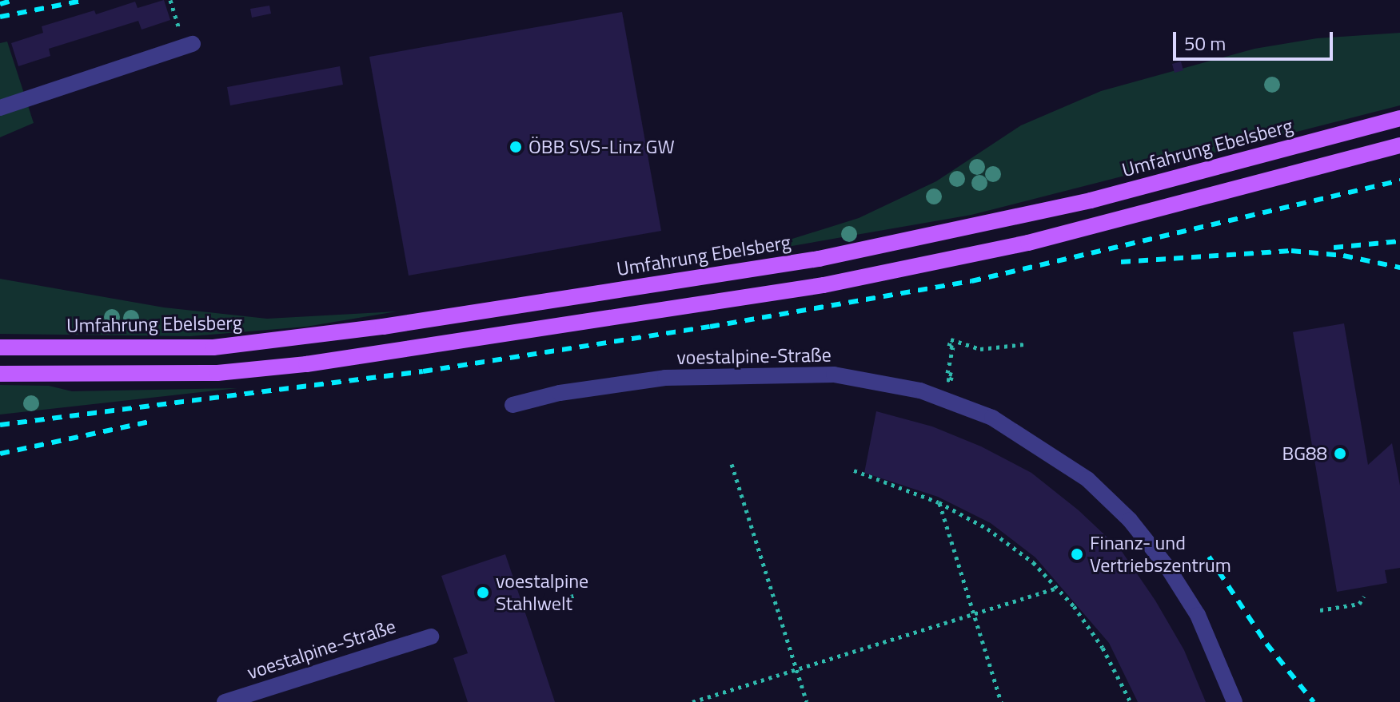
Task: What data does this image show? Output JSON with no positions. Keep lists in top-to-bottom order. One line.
{"streets":{"main road":["Umfahrung Ebelsberg"],"street":["voestalpine-Straße"]},"places":["ÖBB SVS-Linz GW","BG88","Finanz- und Vertriebszentrum","voestalpine Stahlwelt"],"scale_bar":"50 m"}
